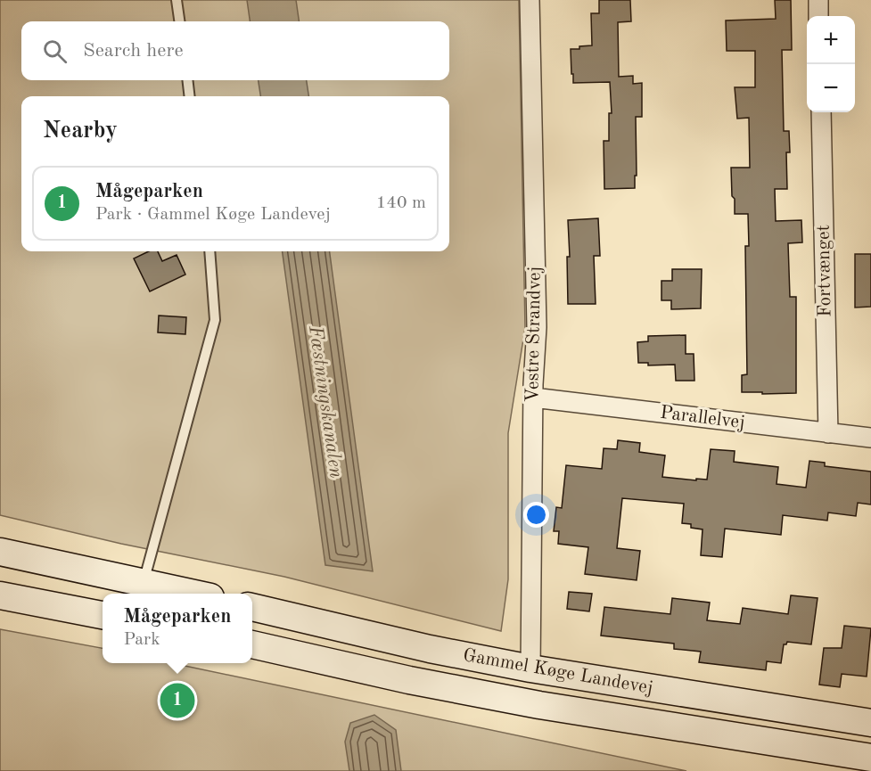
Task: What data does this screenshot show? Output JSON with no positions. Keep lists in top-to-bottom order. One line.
{"streets":{"main road":["Gammel Køge Landevej"],"street":["Fortvænget","Vestre Strandvej","Parallelvej"]},"crossings":[["Fortvænget","Parallelvej"],["Vestre Strandvej","Parallelvej"],["Vestre Strandvej","Gammel Køge Landevej"]],"water":["Fæstningskanalen"],"page":{"map_buttons":["+","−"],"search":"Search here","heading":"Nearby","list":[{"mark":"1","name":"Mågeparken","note":"Park · Gammel Køge Landevej","value":"140 m"}],"popup":["Mågeparken","Park"],"pins":"1"}}
